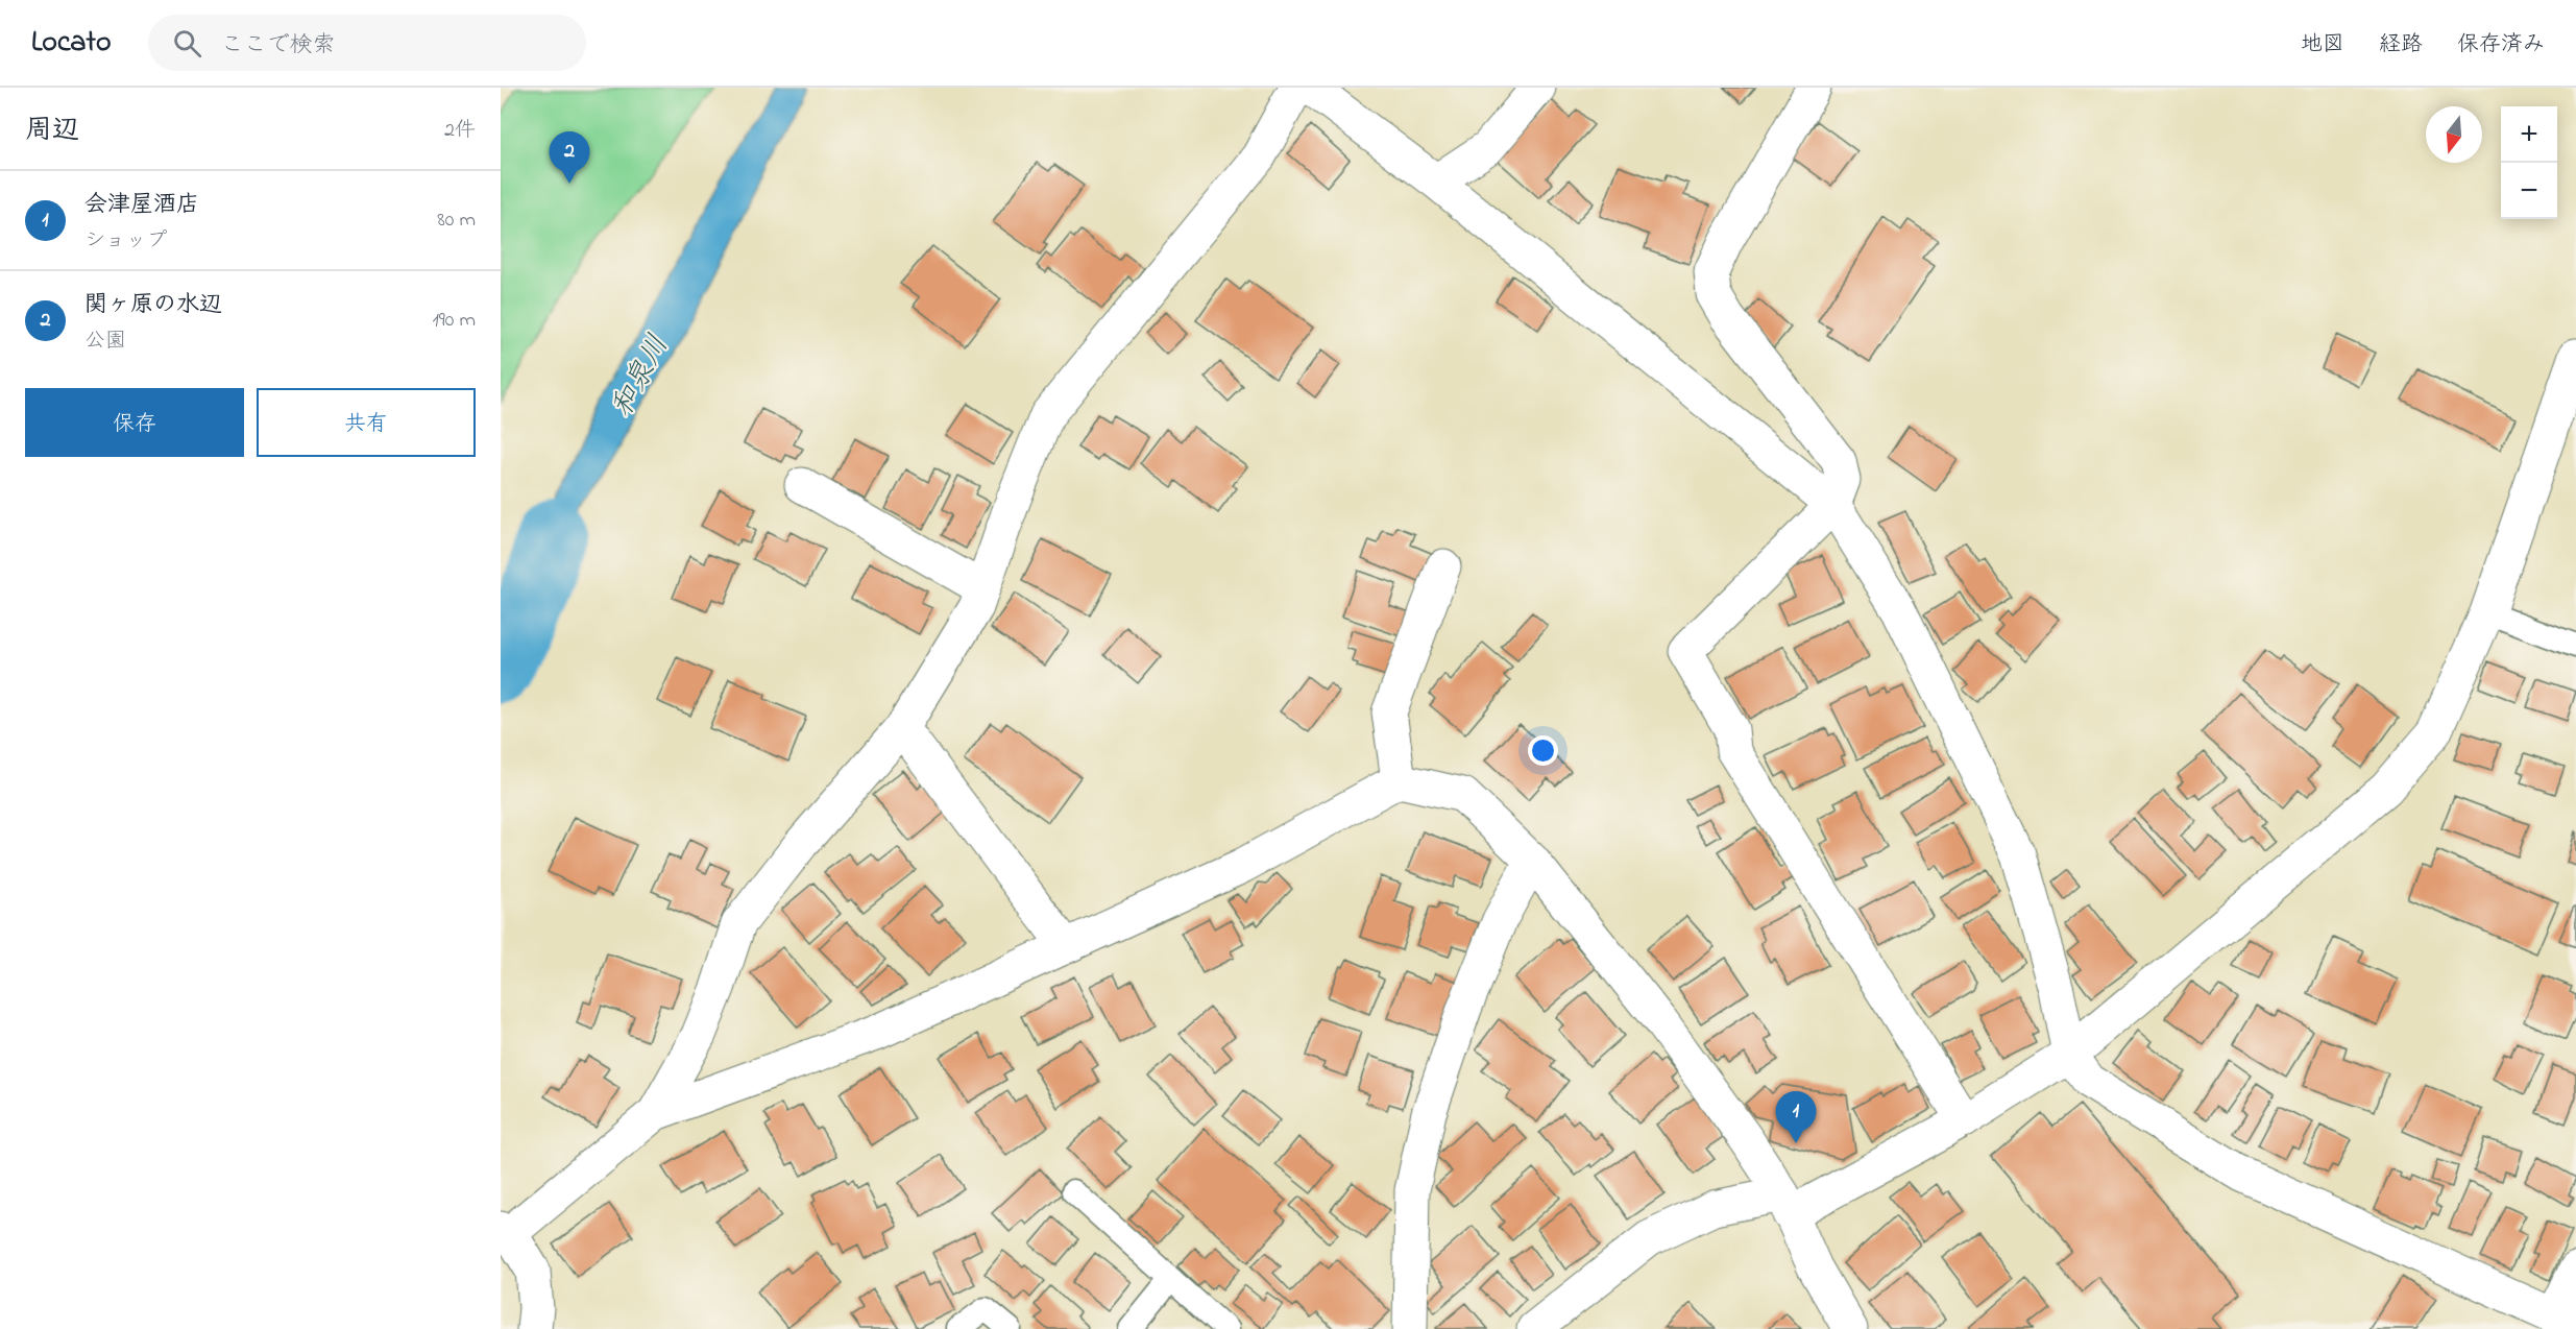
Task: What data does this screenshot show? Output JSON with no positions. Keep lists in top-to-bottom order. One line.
{"water":["和泉川"],"north":"bottom","page":{"header":"Locato","search":"ここで検索","nav":["地図","経路","保存済み"],"heading":["周辺","2件"],"map_buttons":["+","−"],"pins":["2","1"],"list":[{"mark":"1","name":"会津屋酒店","note":"ショップ","value":"80 m"},{"mark":"2","name":"関ヶ原の水辺","note":"公園","value":"190 m"}],"buttons":["保存","共有"]}}
